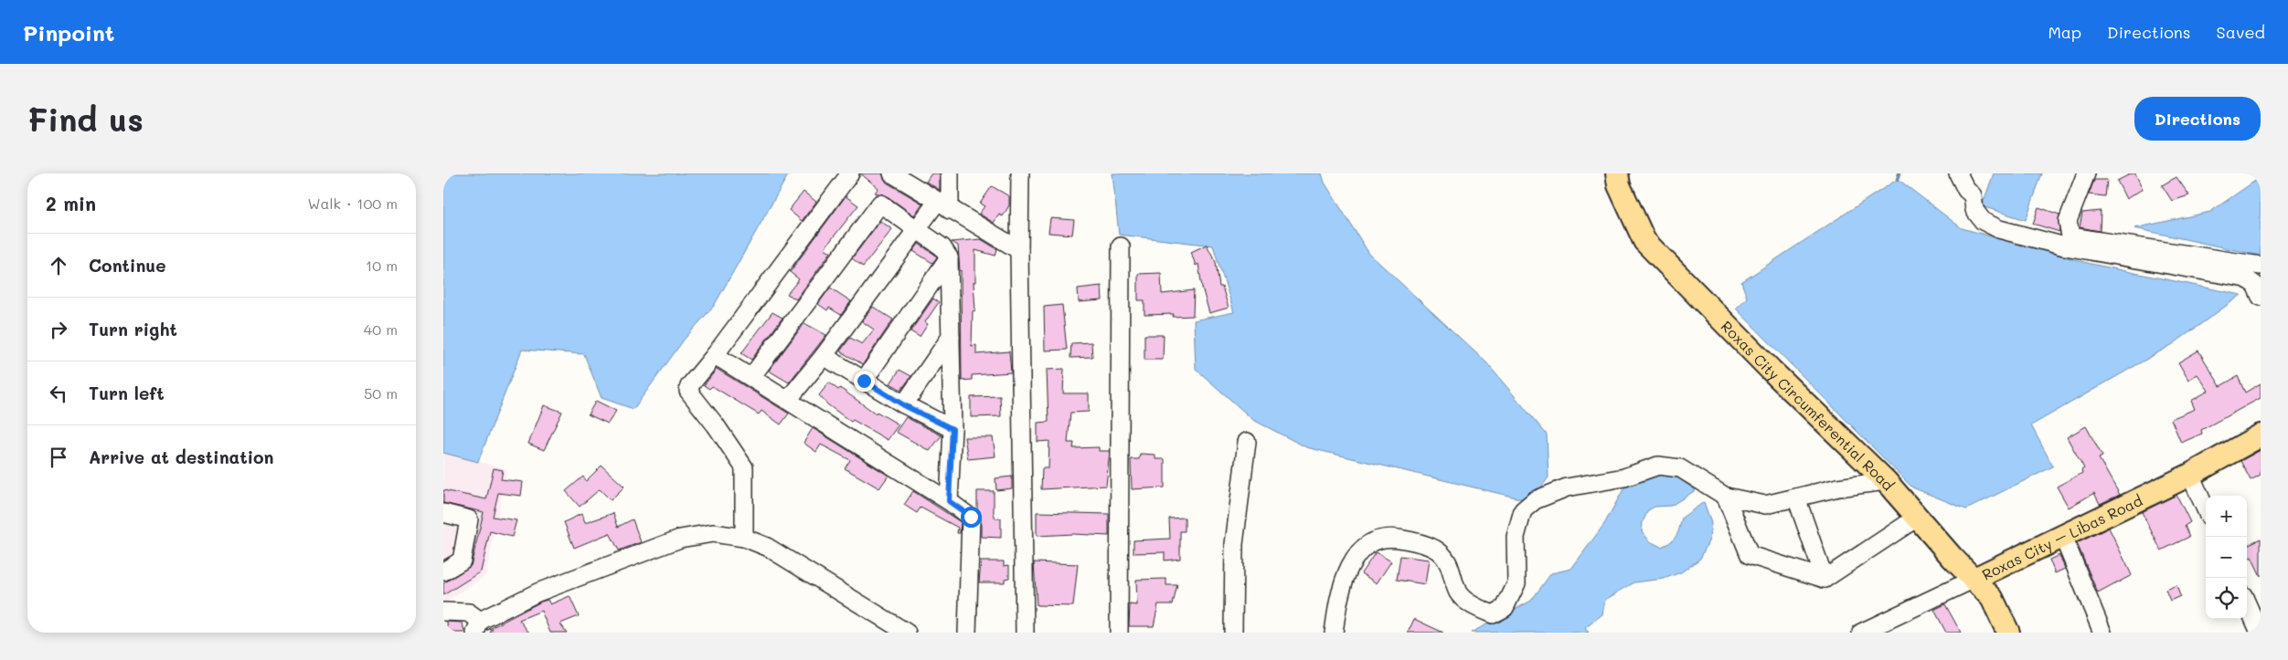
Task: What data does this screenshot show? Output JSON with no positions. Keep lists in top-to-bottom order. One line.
{"streets":{"main road":["Roxas City Circumferential Road","Roxas City – Libas Road"]},"crossings":[["Roxas City Circumferential Road","Roxas City – Libas Road"]],"page":{"header":"Pinpoint","nav":["Map","Directions","Saved"],"buttons":"Directions","title":"Find us","heading":["2 min","Walk · 100 m"],"list":[["Continue","10 m"],["Turn right","40 m"],["Turn left","50 m"],"Arrive at destination"],"map_buttons":["+","−"]}}
